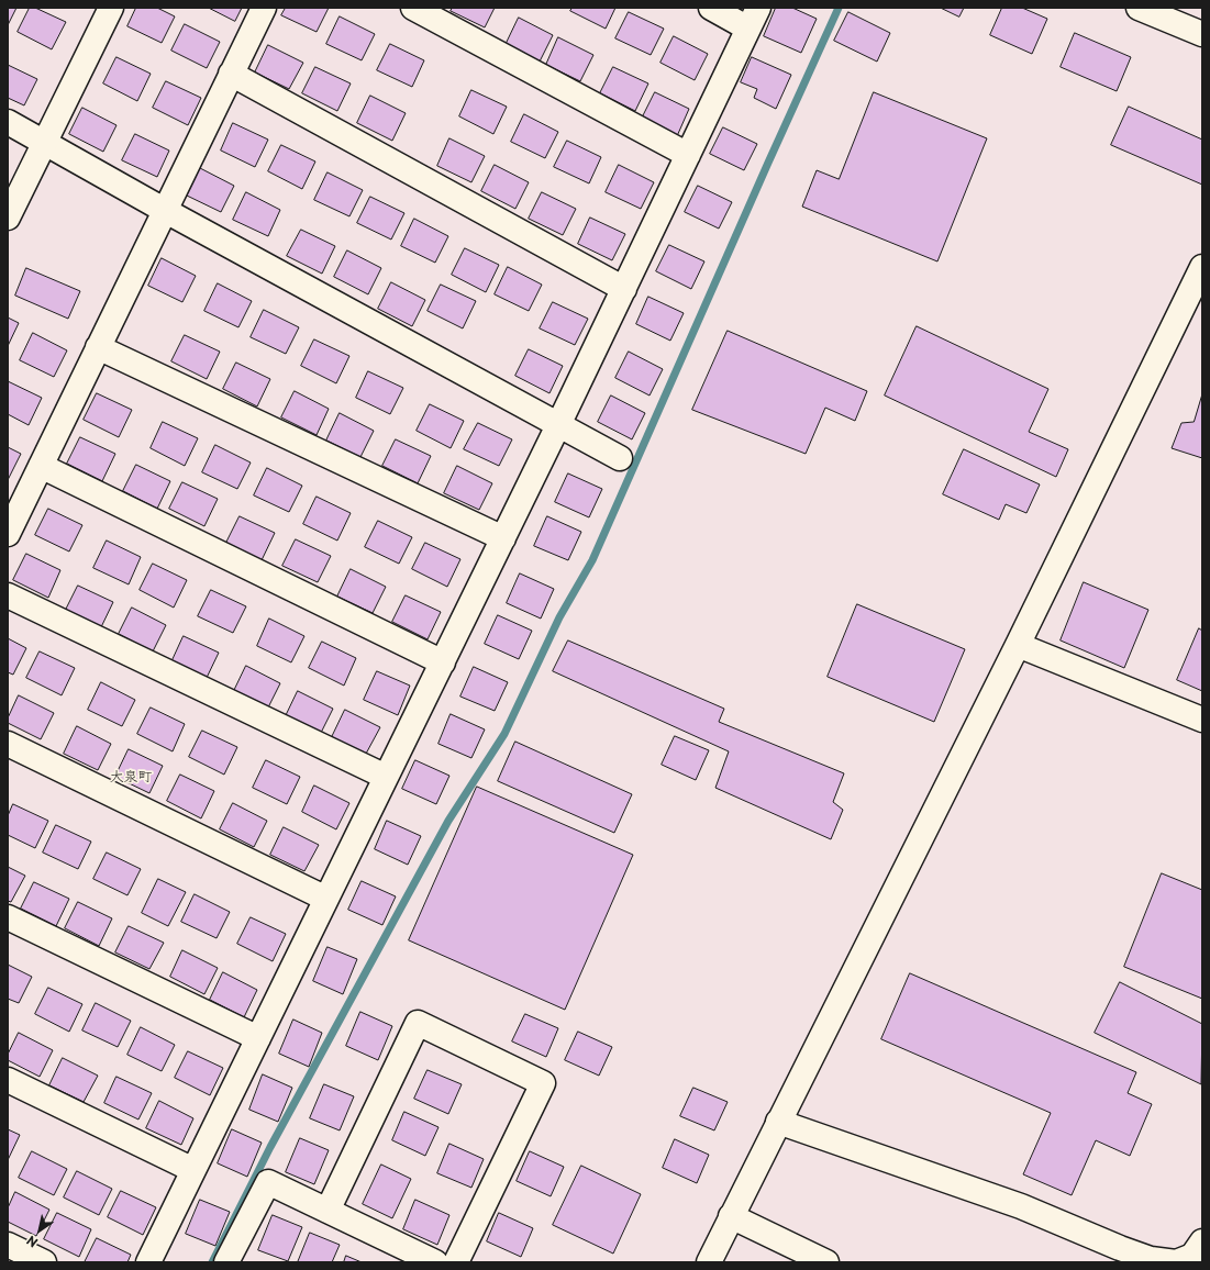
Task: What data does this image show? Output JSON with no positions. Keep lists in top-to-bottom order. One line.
{"districts":["大泉町"],"north":"bottom left"}
